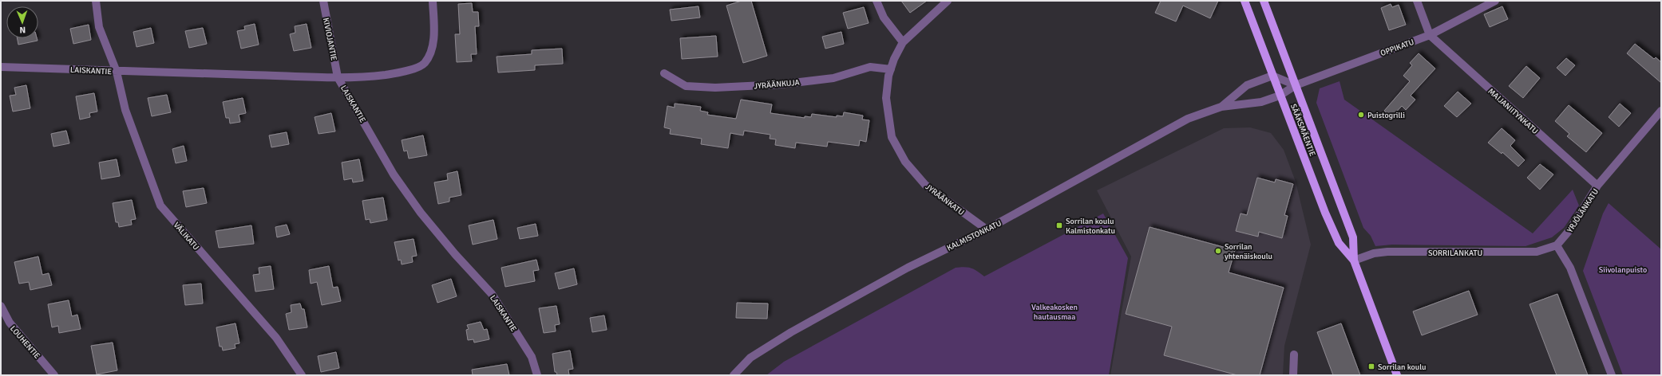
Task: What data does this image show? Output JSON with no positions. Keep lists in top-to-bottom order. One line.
{"streets":{"main road":["SÄÄKSMÄENTIE"],"street":["KIVIOJANTIE","OPPIKATU","LAISKANTIE","JYRÄÄNKUJA","MAIJANIITYNKATU","JYRÄÄNKATU","YRJÖLÄNKATU","KALMISTONKATU","VÄLIKATU","SORRILANKATU","LOUHENTIE"]},"crossings":[["KIVIOJANTIE","LAISKANTIE"],["OPPIKATU","MAIJANIITYNKATU"],["OPPIKATU","SÄÄKSMÄENTIE"],["OPPIKATU","KALMISTONKATU"],["LAISKANTIE","VÄLIKATU"],["JYRÄÄNKUJA","JYRÄÄNKATU"],["MAIJANIITYNKATU","YRJÖLÄNKATU"],["SÄÄKSMÄENTIE","KALMISTONKATU"],["SÄÄKSMÄENTIE","SORRILANKATU"],["JYRÄÄNKATU","KALMISTONKATU"],["YRJÖLÄNKATU","SORRILANKATU"]],"parks":["Siivolanpuisto","Valkeakosken hautausmaa"],"places":{"other":["Puistogrilli","Sorrilan yhtenäiskoulu"],"transit":["Sorrilan koulu Kalmistonkatu","Sorrilan koulu"]},"north":"bottom"}
